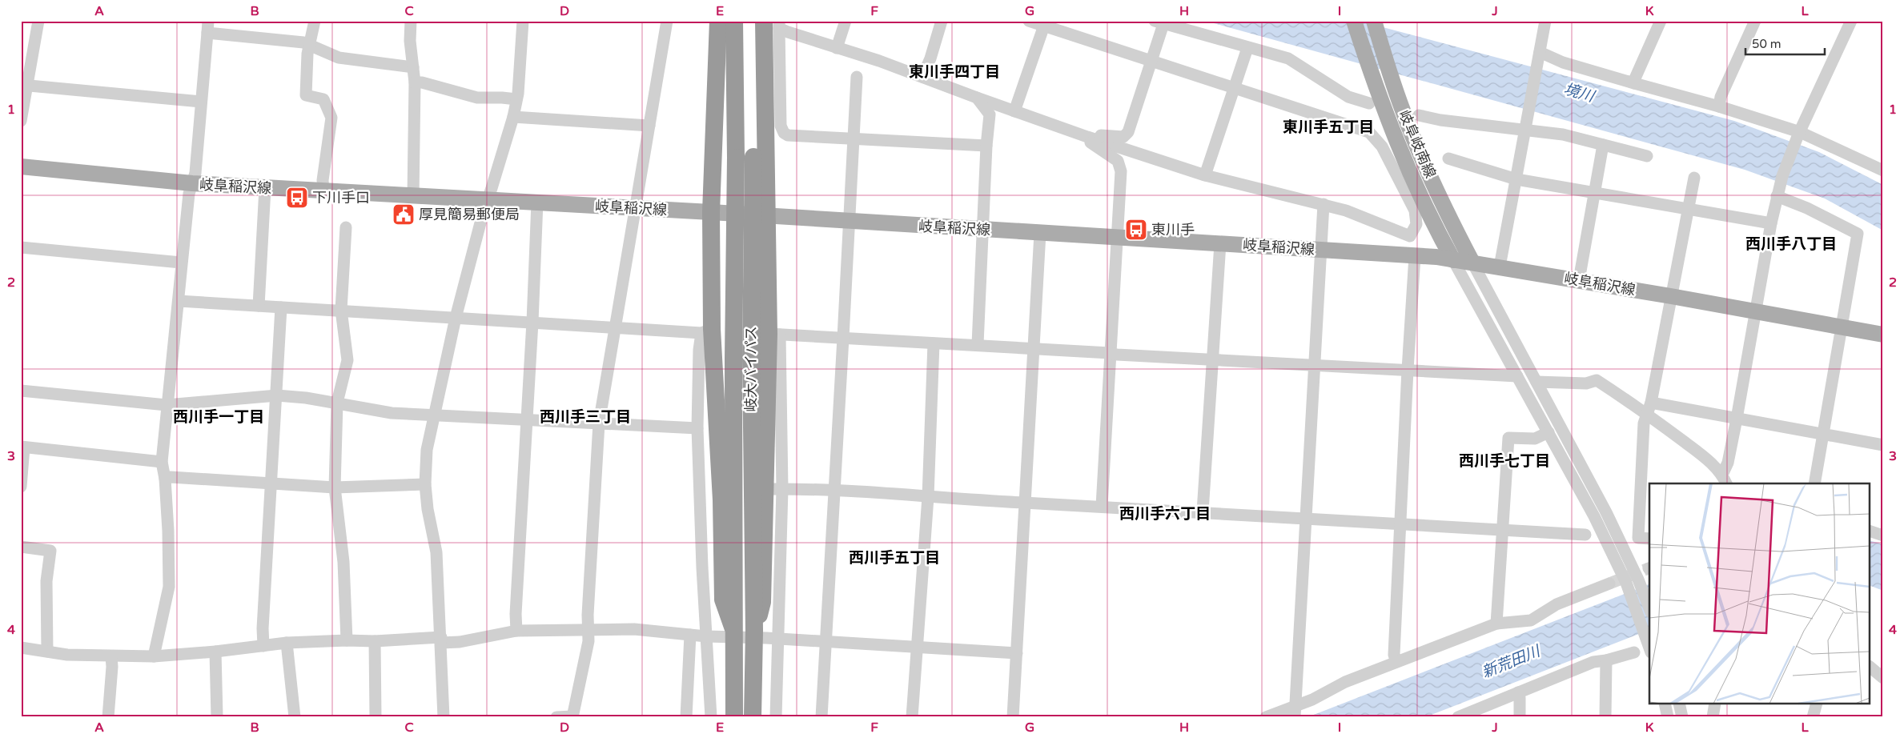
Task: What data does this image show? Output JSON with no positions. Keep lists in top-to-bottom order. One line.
{"streets":{"highway":["岐大バイパス"],"main road":["岐阜岐南線","岐阜稲沢線"]},"crossings":[["岐阜岐南線","岐阜稲沢線"]],"districts":["東川手四丁目","東川手五丁目","西川手八丁目","西川手一丁目","西川手三丁目","西川手七丁目","西川手六丁目","西川手五丁目"],"water":["境川","新荒田川"],"places":{"bus stop":["下川手口","東川手"],"public building":["厚見簡易郵便局"]},"scale_bar":"50 m","grid":{"columns":["A","B","C","D","E","F","G","H","I","J","K","L"],"rows":["1","2","3","4"]}}
